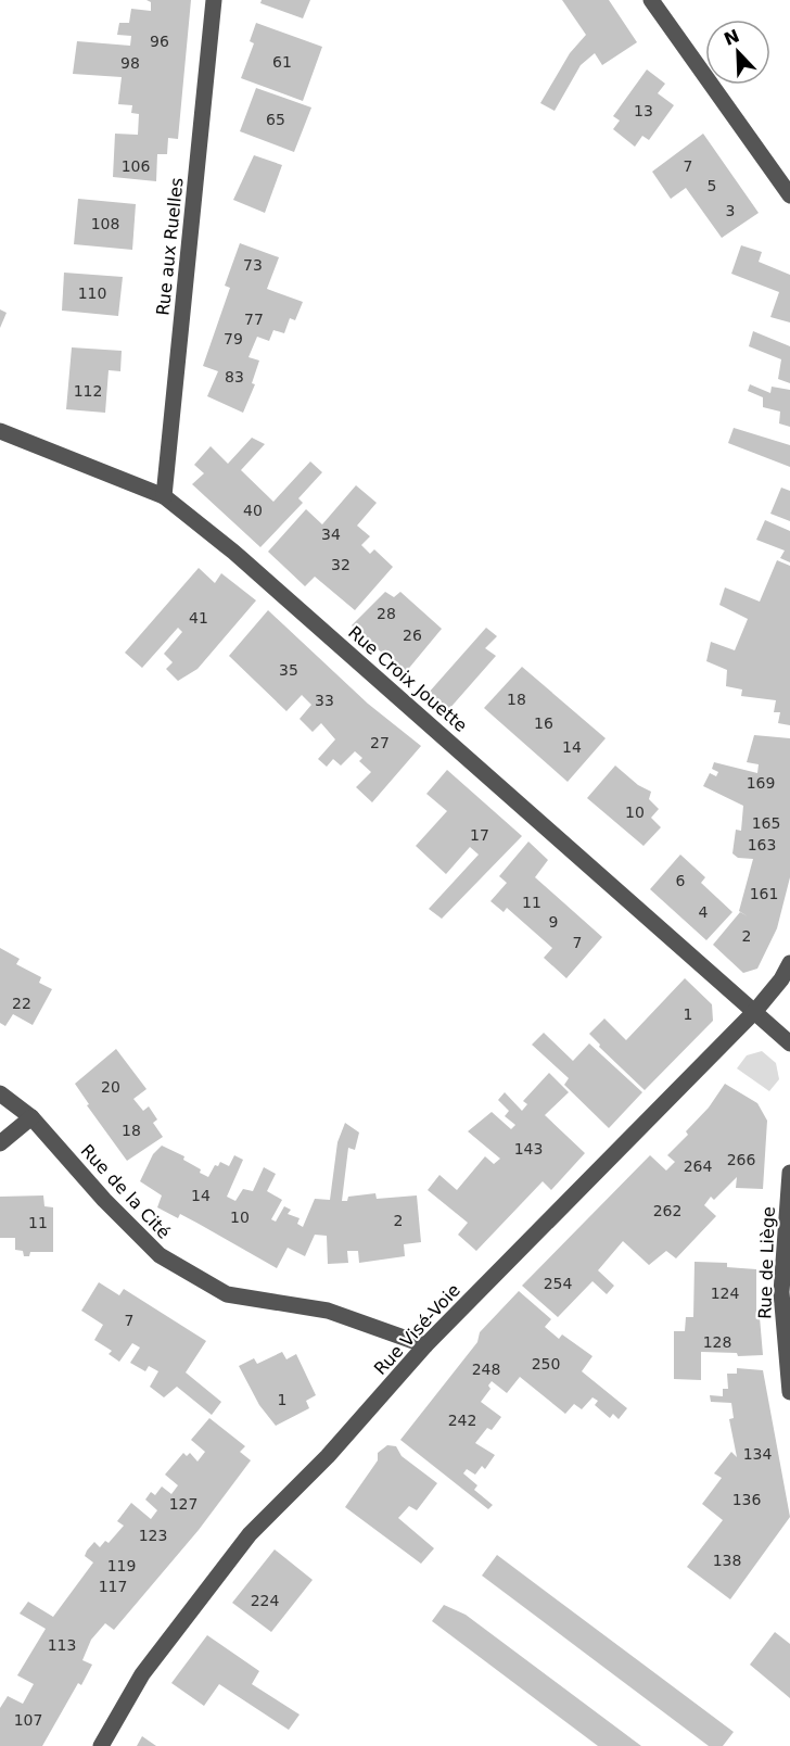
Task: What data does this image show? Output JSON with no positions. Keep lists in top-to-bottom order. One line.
{"streets":{"street":["Rue aux Ruelles","Rue Croix Jouette","Rue de la Cité","Rue de Liège","Rue Visé-Voie"]},"crossings":[["Rue aux Ruelles","Rue Croix Jouette"],["Rue Croix Jouette","Rue Visé-Voie"],["Rue de la Cité","Rue Visé-Voie"]],"house_numbers":["96","61","98","13","65","106","7","5","3","108","73","110","77","79","83","112","40","34","32","28","41","26","35","18","33","16","27","14","169","10","165","17","163","6","161","11","4","9","2","7","22","1","20","18","143","266","264","14","262","10","2","11","254","124","7","128","250","248","1","242","134","136","127","123","138","119","117","224","113","107"],"north":"top left"}
